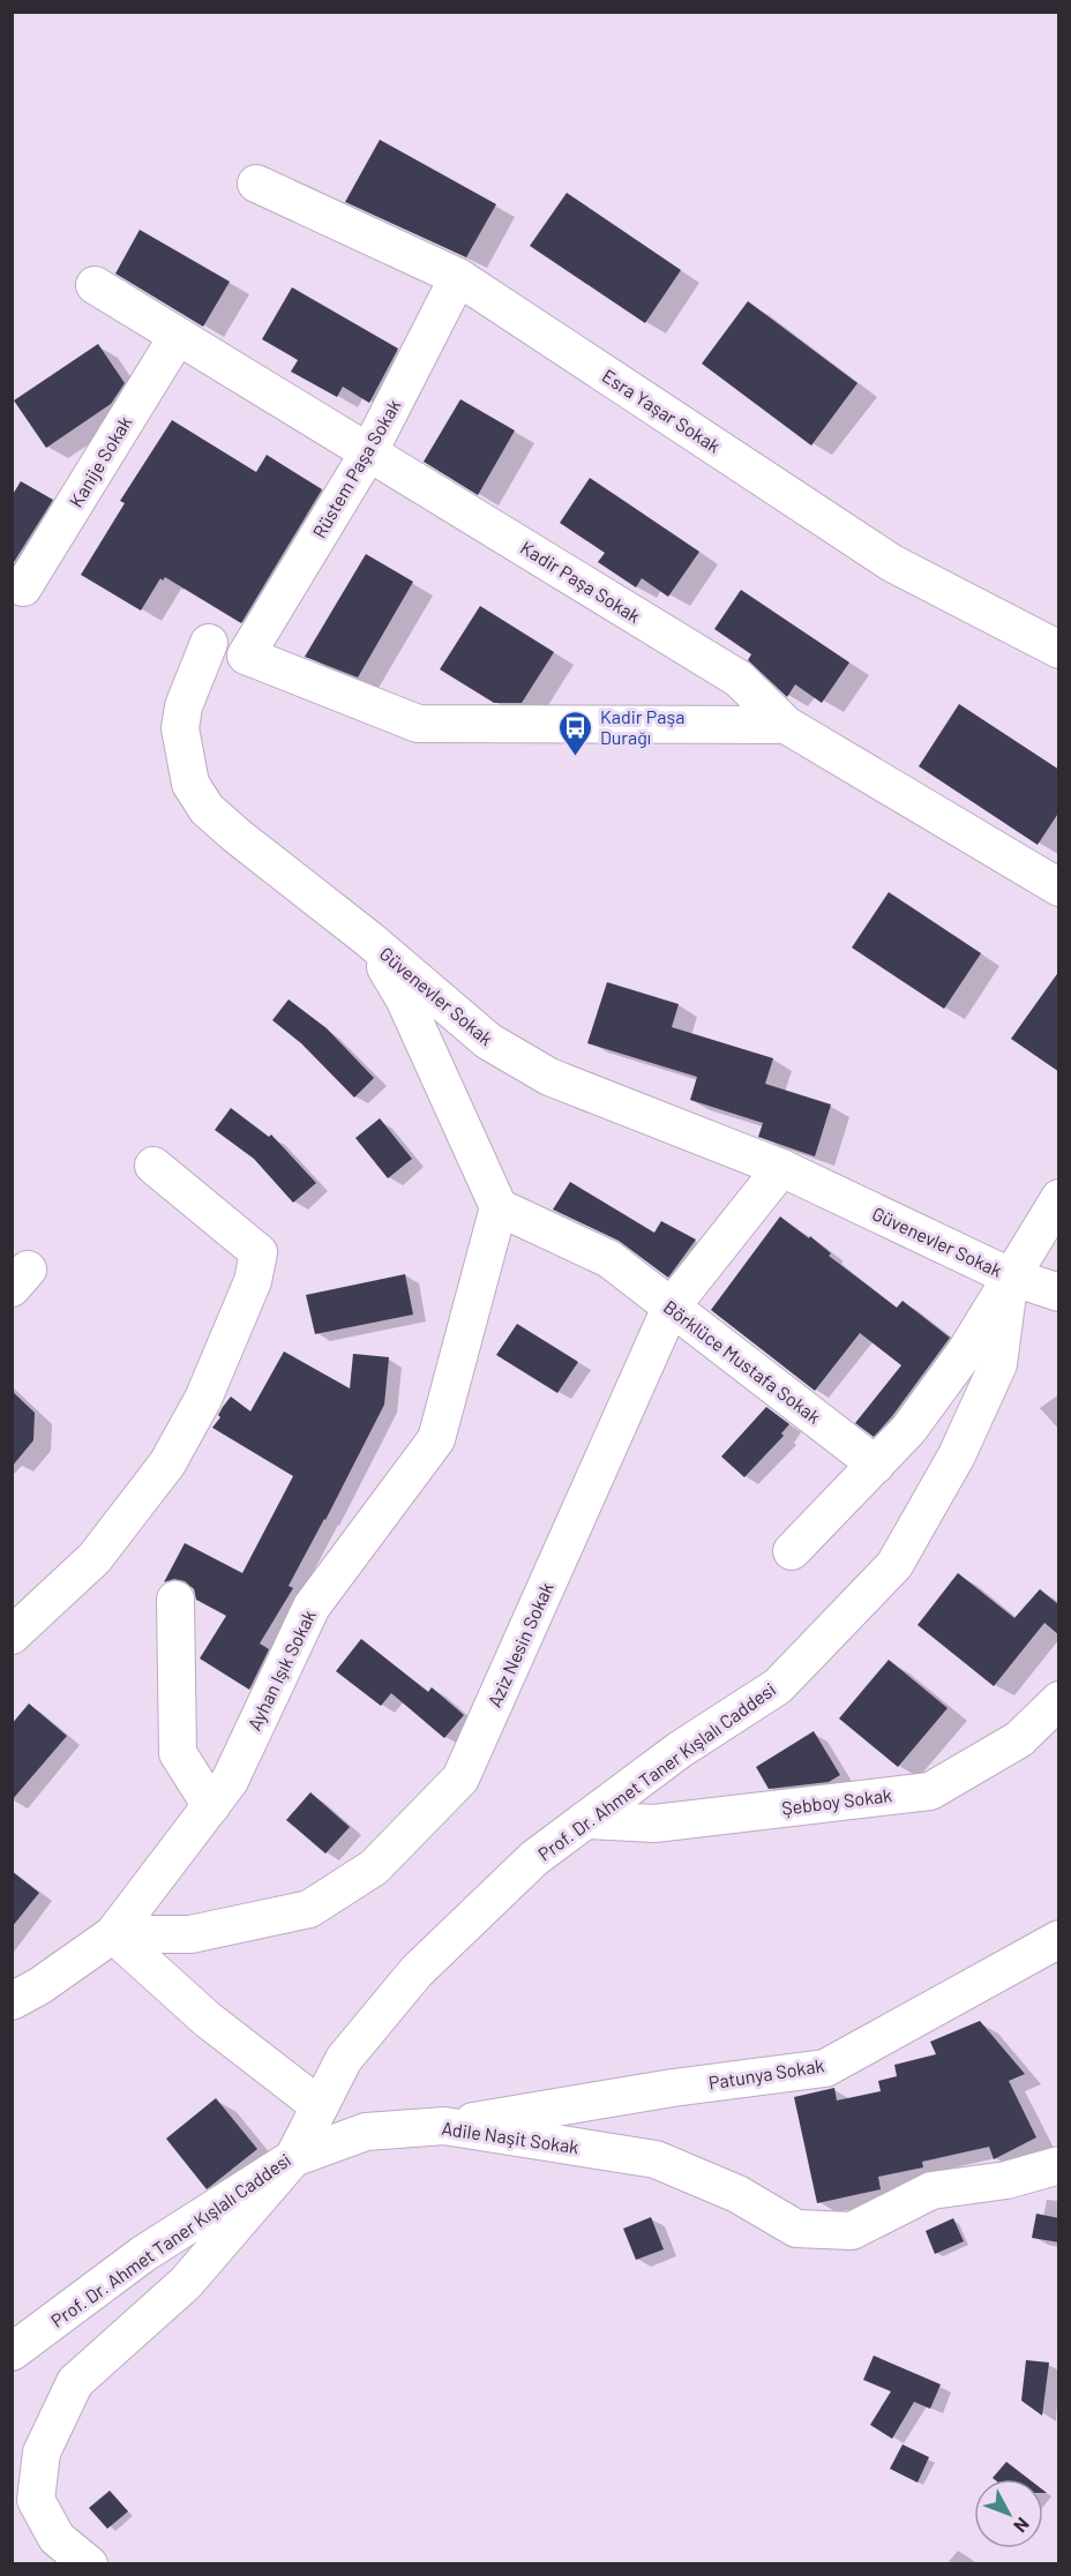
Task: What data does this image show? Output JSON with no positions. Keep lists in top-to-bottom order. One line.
{"streets":{"street":["Esra Yaşar Sokak","Kanije Sokak","Rüstem Paşa Sokak","Kadir Paşa Sokak","Güvenevler Sokak","Börklüce Mustafa Sokak","Aziz Nesin Sokak","Ayhan Işık Sokak","Prof. Dr. Ahmet Taner Kışlalı Caddesi","Şebboy Sokak","Patunya Sokak","Adile Naşit Sokak"]},"crossings":[["Esra Yaşar Sokak","Rüstem Paşa Sokak"],["Kanije Sokak","Kadir Paşa Sokak"],["Rüstem Paşa Sokak","Kadir Paşa Sokak"],["Güvenevler Sokak","Aziz Nesin Sokak"],["Güvenevler Sokak","Prof. Dr. Ahmet Taner Kışlalı Caddesi"],["Börklüce Mustafa Sokak","Aziz Nesin Sokak"],["Börklüce Mustafa Sokak","Ayhan Işık Sokak"],["Börklüce Mustafa Sokak","Prof. Dr. Ahmet Taner Kışlalı Caddesi"],["Aziz Nesin Sokak","Ayhan Işık Sokak"],["Prof. Dr. Ahmet Taner Kışlalı Caddesi","Şebboy Sokak"],["Prof. Dr. Ahmet Taner Kışlalı Caddesi","Adile Naşit Sokak"],["Patunya Sokak","Adile Naşit Sokak"]],"places":{"bus stop":["Kadir Paşa Durağı"]},"north":"bottom right"}
